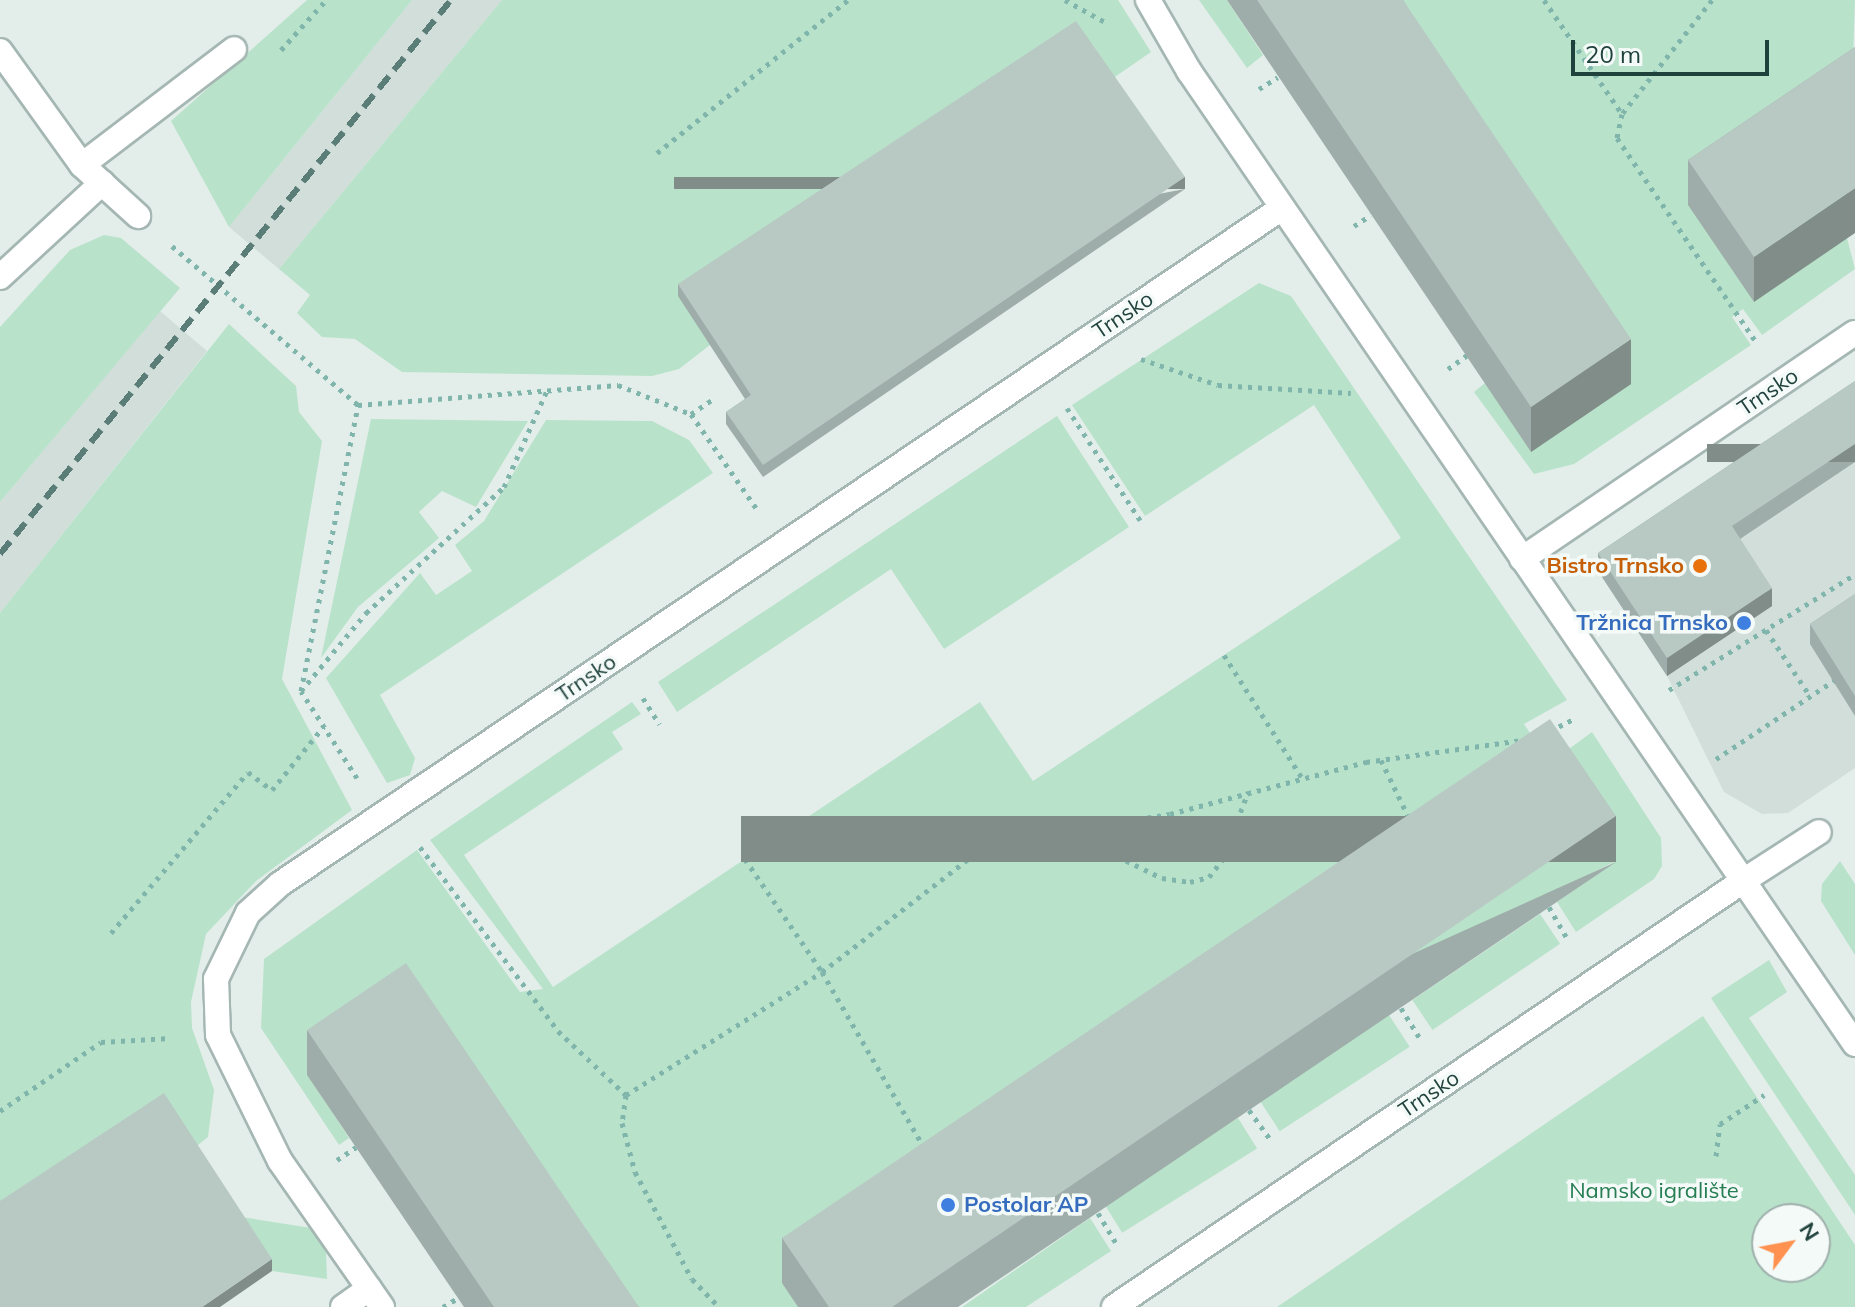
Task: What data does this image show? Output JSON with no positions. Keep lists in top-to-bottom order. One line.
{"streets":{"street":["Trnsko"]},"parks":["Namsko igralište"],"places":["Bistro Trnsko","Tržnica Trnsko","Postolar AP"],"scale_bar":"20 m","north":"top right"}
